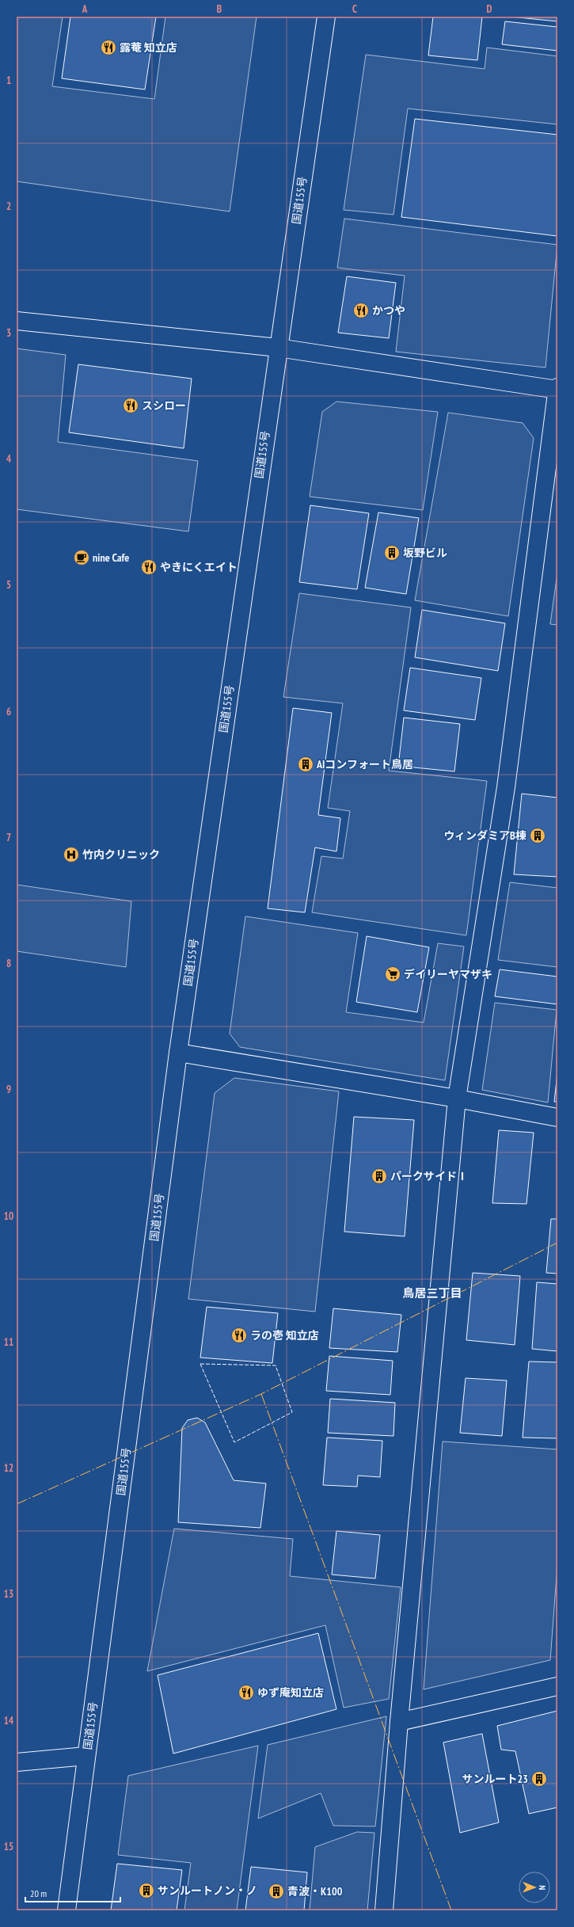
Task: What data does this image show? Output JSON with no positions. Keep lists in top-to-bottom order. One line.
{"streets":{"main road":["国道155号"]},"districts":["鳥居三丁目"],"places":{"restaurant":["露菴 知立店","かつや","スシロー","やきにくエイト","ラの壱 知立店","ゆず庵知立店"],"building":["坂野ビル","AIコンフォート鳥居","ウィンダミアB棟","パークサイドⅠ","サンルート23","サンルートノン・ノ","青波・K100"],"cafe":["nine Cafe"],"hospital":["竹内クリニック"],"supermarket":["デイリーヤマザキ"]},"scale_bar":"20 m","north":"right","grid":{"columns":["A","B","C","D"],"rows":["1","2","3","4","5","6","7","8","9","10","11","12","13","14","15"]}}
